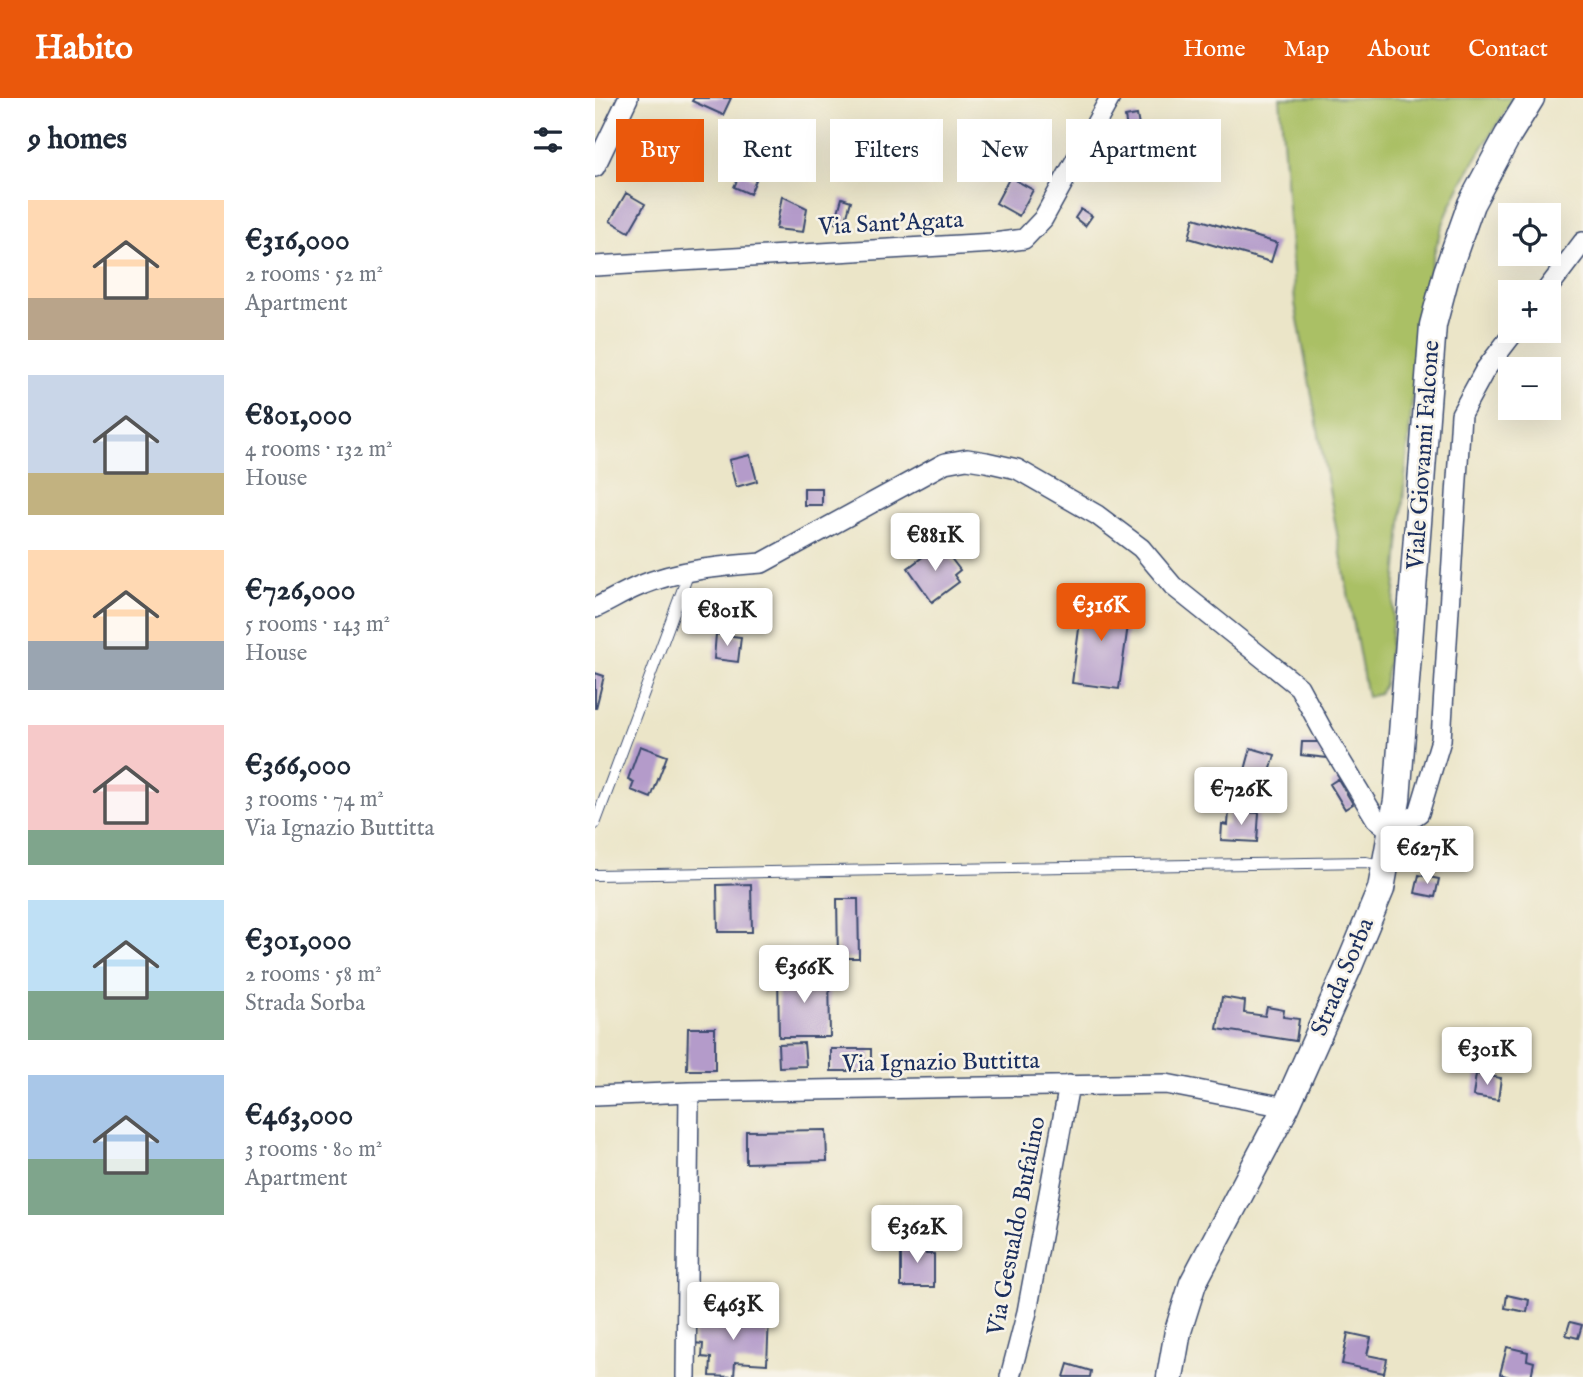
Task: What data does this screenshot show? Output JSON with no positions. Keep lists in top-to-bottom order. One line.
{"streets":{"street":["Via Sant'Agata","Viale Giovanni Falcone","Strada Sorba","Via Ignazio Buttitta","Via Gesualdo Bufalino"]},"crossings":[["Viale Giovanni Falcone","Strada Sorba"],["Strada Sorba","Via Ignazio Buttitta"],["Via Ignazio Buttitta","Via Gesualdo Bufalino"]],"page":{"header":"Habito","nav":["Home","Map","About","Contact"],"heading":"9 homes","chip":["Buy","Rent","Filters","New","Apartment"],"list":[{"name":"€316,000","note":"2 rooms · 52 m² · Apartment"},{"name":"€801,000","note":"4 rooms · 132 m² · House"},{"name":"€726,000","note":"5 rooms · 143 m² · House"},{"name":"€366,000","note":"3 rooms · 74 m² · Via Ignazio Buttitta"},{"name":"€301,000","note":"2 rooms · 58 m² · Strada Sorba"},{"name":"€463,000","note":"3 rooms · 80 m² · Apartment"}],"map_buttons":["+","−"],"price":["€881K","€316K","€801K","€726K","€627K","€366K","€301K","€362K","€463K"]}}
